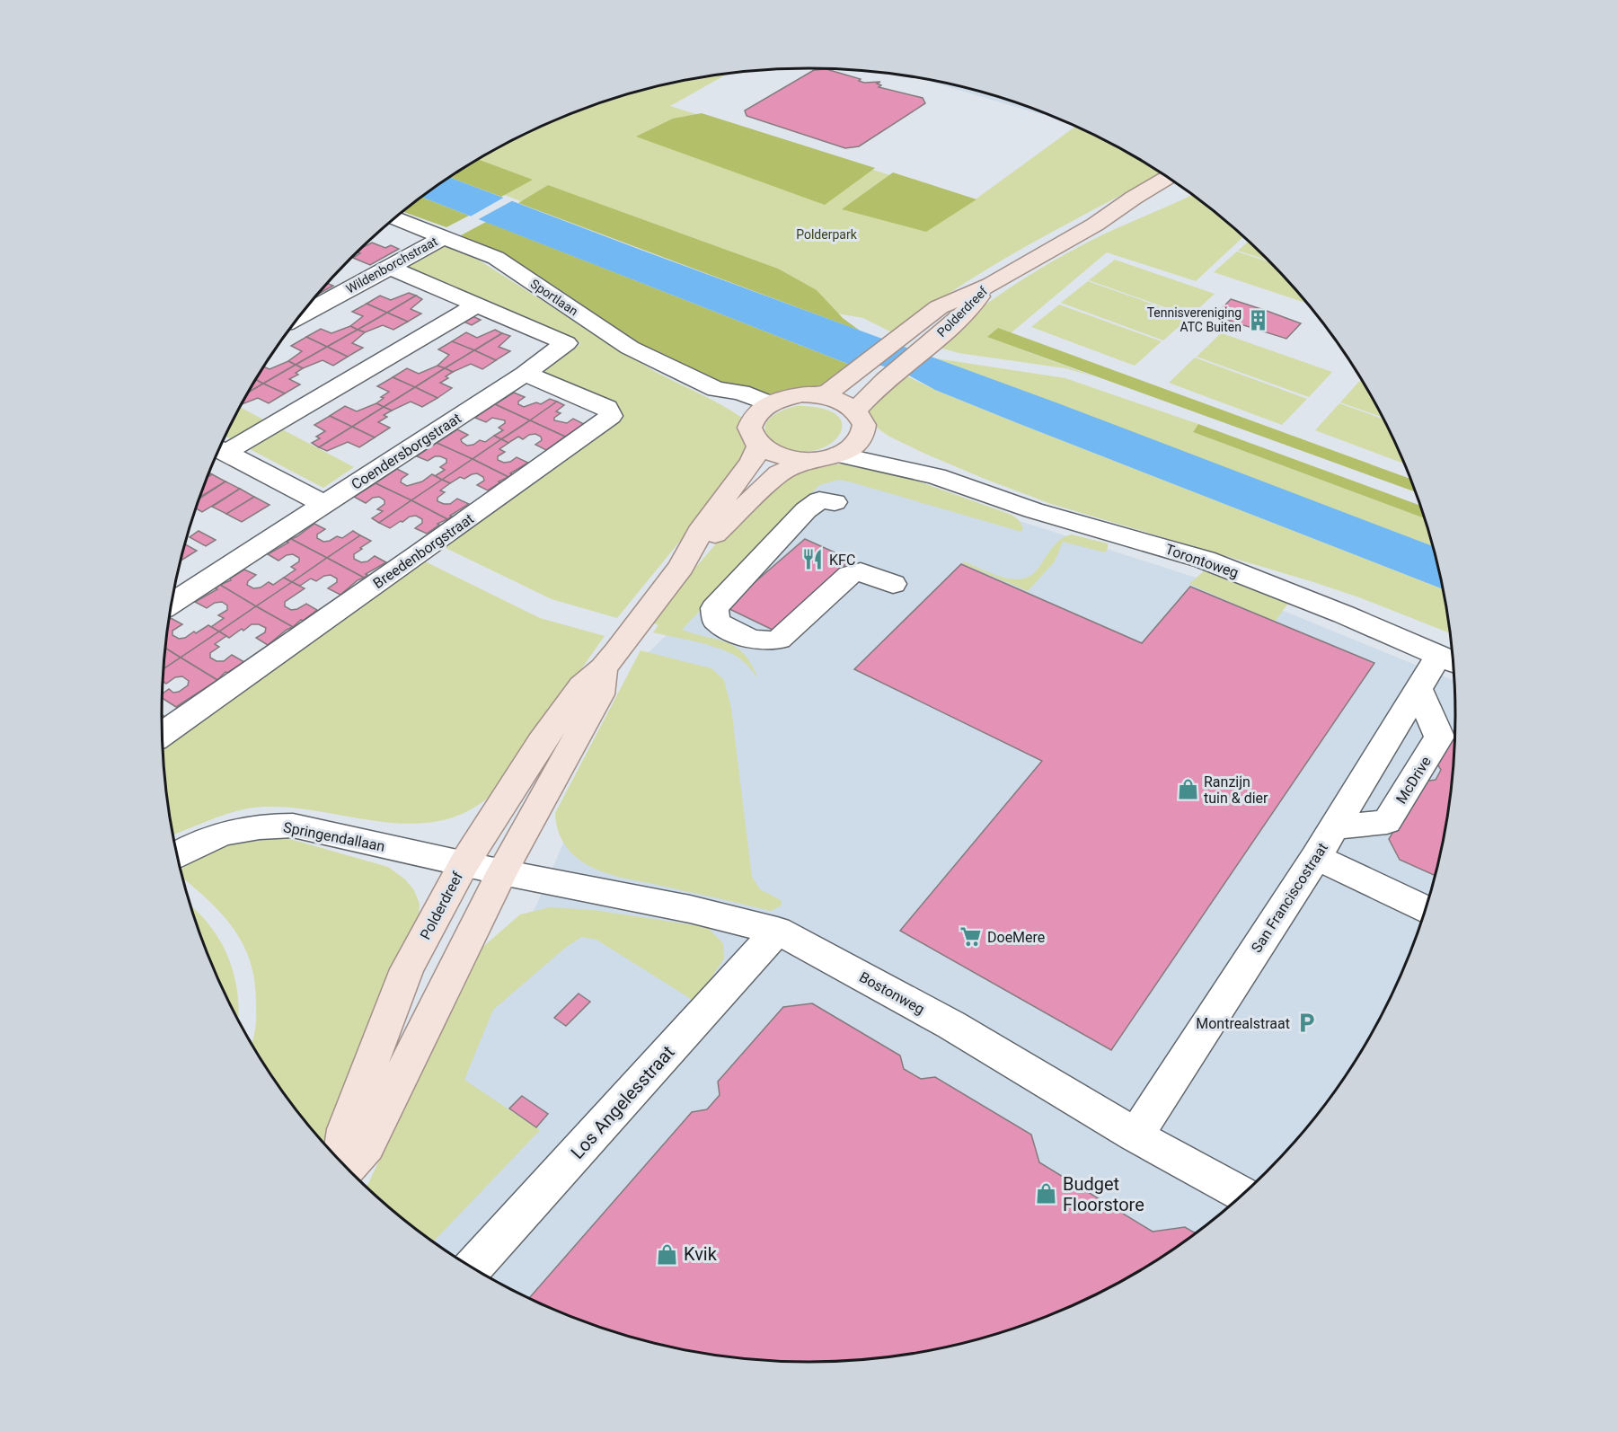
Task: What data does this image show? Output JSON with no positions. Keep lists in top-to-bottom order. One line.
{"streets":{"main road":["Polderdreef"],"street":["Wildenborchstraat","Sportlaan","Coendersborgstraat","Breedenborgstraat","Torontoweg","McDrive","Springendallaan","San Franciscostraat","Bostonweg","Los Angelesstraat"]},"crossings":[["Wildenborchstraat","Sportlaan"],["Wildenborchstraat","Coendersborgstraat"],["Sportlaan","Polderdreef"],["Sportlaan","Torontoweg"],["Polderdreef","Torontoweg"],["Polderdreef","Springendallaan"],["Polderdreef","Bostonweg"],["Coendersborgstraat","Breedenborgstraat"],["Torontoweg","San Franciscostraat"],["McDrive","San Franciscostraat"],["Springendallaan","Bostonweg"],["San Franciscostraat","Bostonweg"],["Bostonweg","Los Angelesstraat"]],"parks":["Polderpark"],"places":{"building":["Tennisvereniging ATC Buiten"],"restaurant":["KFC"],"shop":["Ranzijn tuin & dier","Budget Floorstore","Kvik"],"supermarket":["DoeMere"],"parking":["Montrealstraat"]}}
